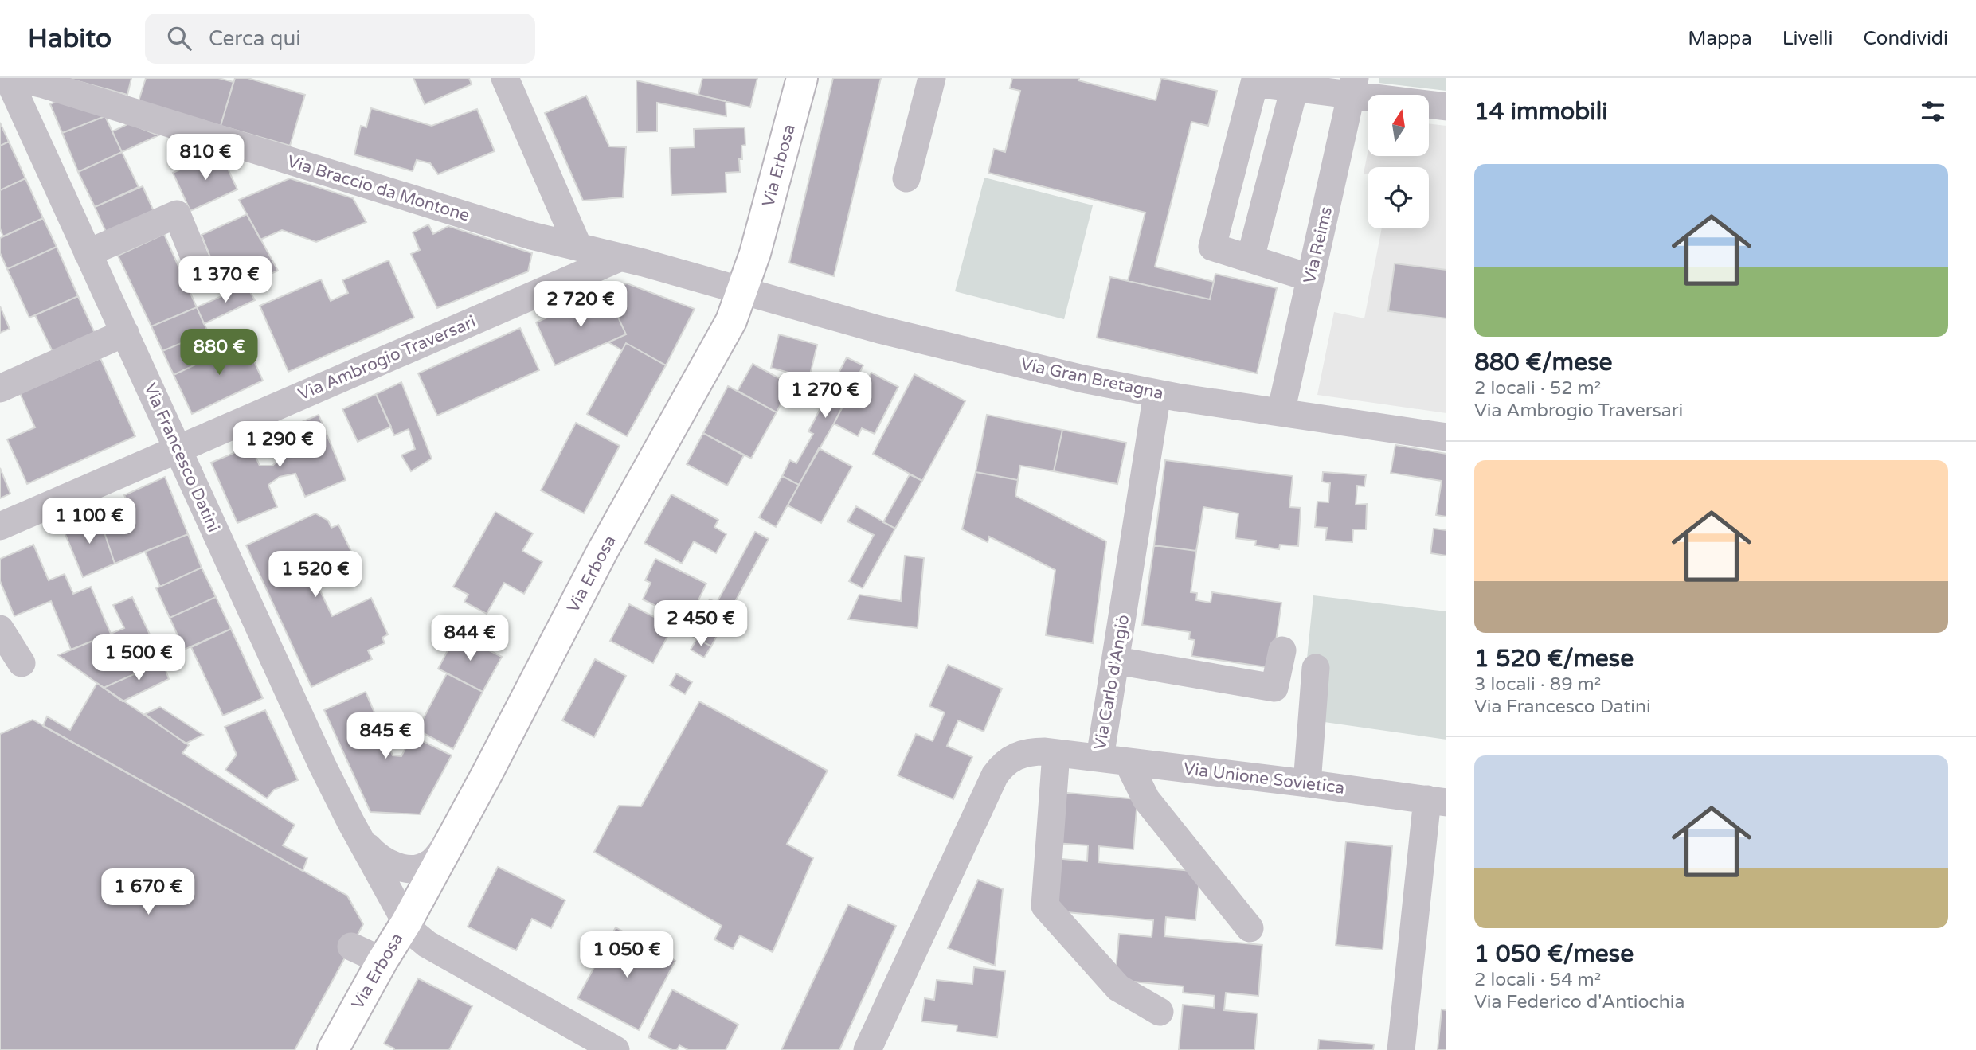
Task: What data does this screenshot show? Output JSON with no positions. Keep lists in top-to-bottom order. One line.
{"streets":{"main road":["Via Erbosa"],"street":["Via Braccio da Montone","Via Reims","Via Ambrogio Traversari","Via Gran Bretagna","Via Francesco Datini","Via Carlo d'Angiò","Via Unione Sovietica"]},"crossings":[["Via Erbosa","Via Braccio da Montone"],["Via Erbosa","Via Gran Bretagna"],["Via Erbosa","Via Francesco Datini"],["Via Braccio da Montone","Via Ambrogio Traversari"],["Via Braccio da Montone","Via Gran Bretagna"],["Via Reims","Via Gran Bretagna"],["Via Ambrogio Traversari","Via Francesco Datini"],["Via Gran Bretagna","Via Carlo d'Angiò"],["Via Carlo d'Angiò","Via Unione Sovietica"]],"north":"top","page":{"header":"Habito","search":"Cerca qui","nav":["Mappa","Livelli","Condividi"],"heading":"14 immobili","price":["810 €","1 370 €","2 720 €","880 €","1 270 €","1 290 €","1 100 €","1 520 €","2 450 €","844 €","1 500 €","845 €","1 670 €","1 050 €"],"list":[{"name":"880 €/mese","note":"2 locali · 52 m² · Via Ambrogio Traversari"},{"name":"1 520 €/mese","note":"3 locali · 89 m² · Via Francesco Datini"},{"name":"1 050 €/mese","note":"2 locali · 54 m² · Via Federico d'Antiochia"}]}}
